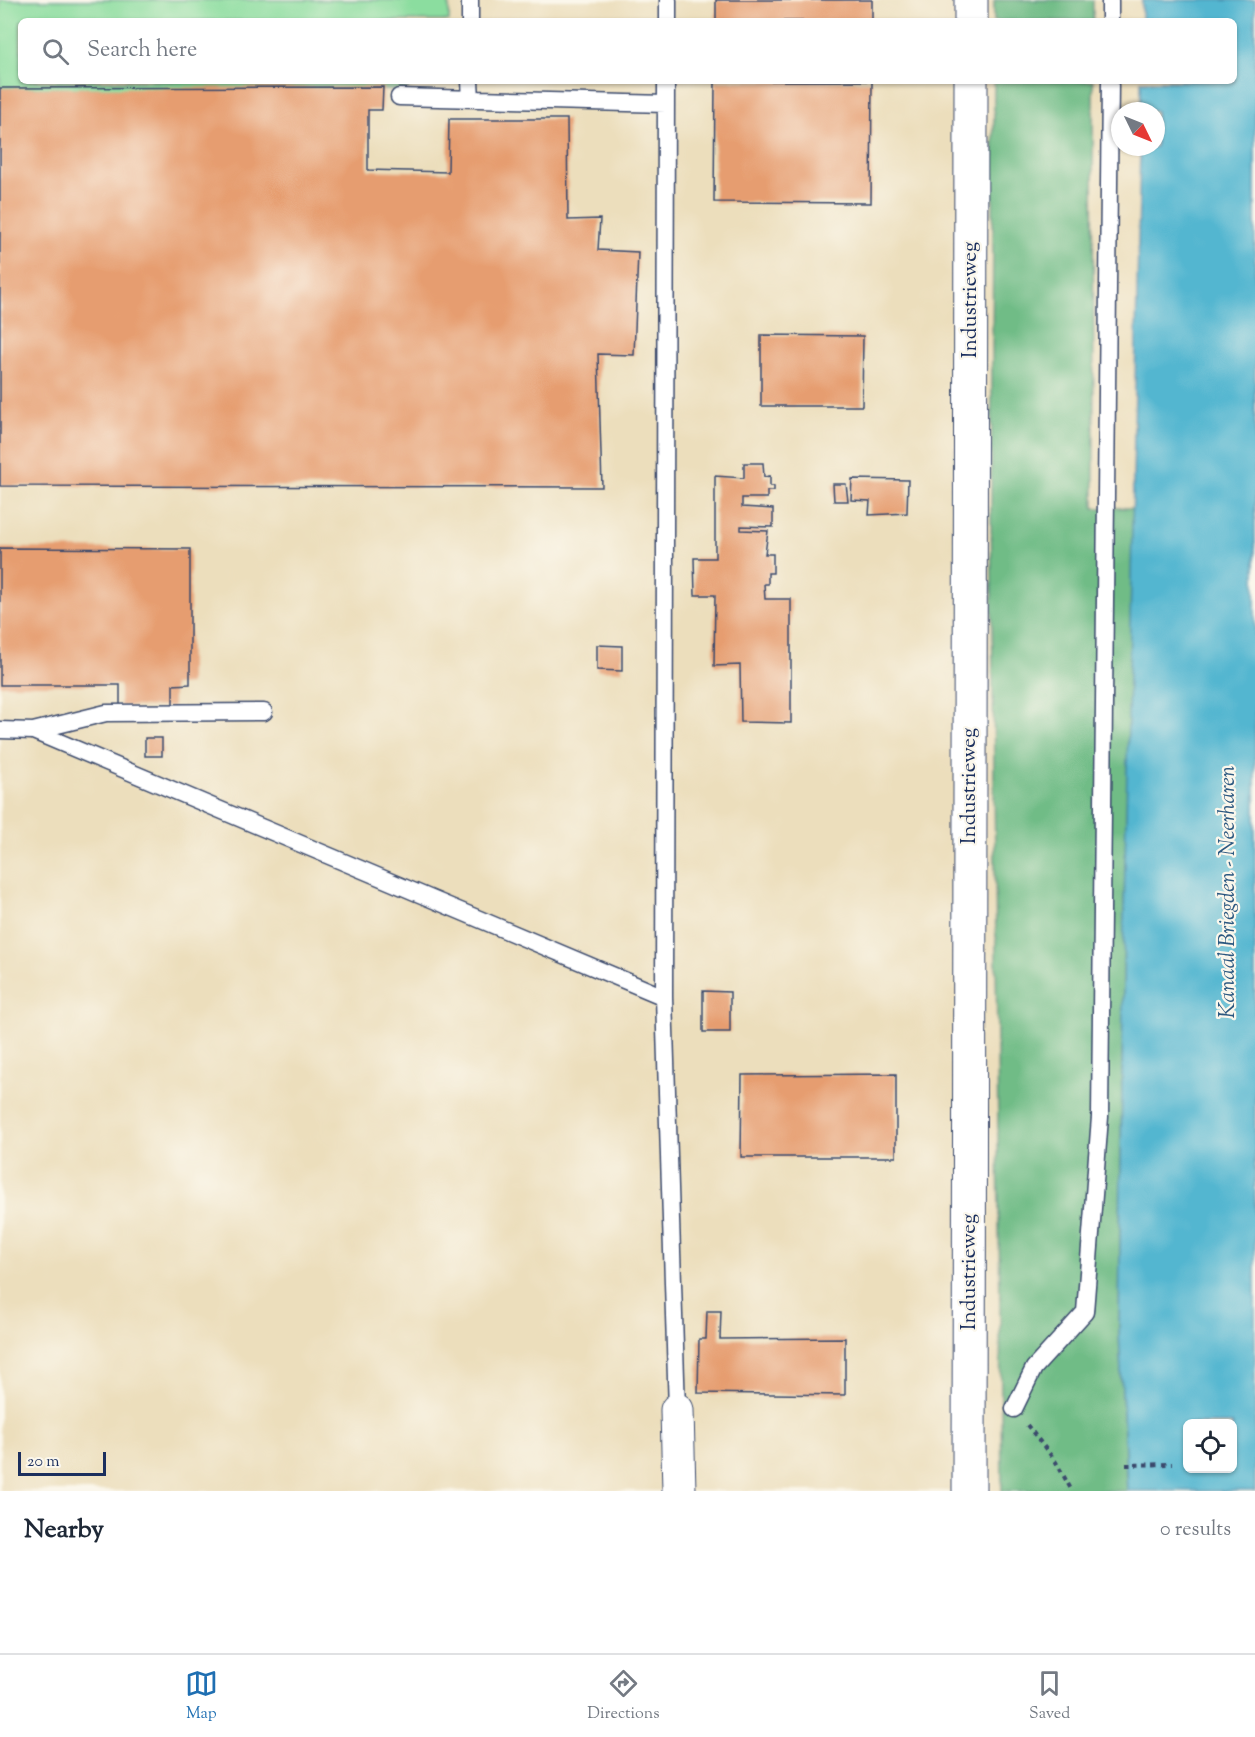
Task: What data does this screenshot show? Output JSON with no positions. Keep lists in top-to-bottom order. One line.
{"streets":{"street":["Industrieweg"]},"water":["Kanaal Briegden - Neerharen"],"scale_bar":"20 m","north":"bottom right","page":{"search":"Search here","scale":"20 m","heading":["Nearby","0 results"],"nav":["Map","Directions","Saved"]}}
